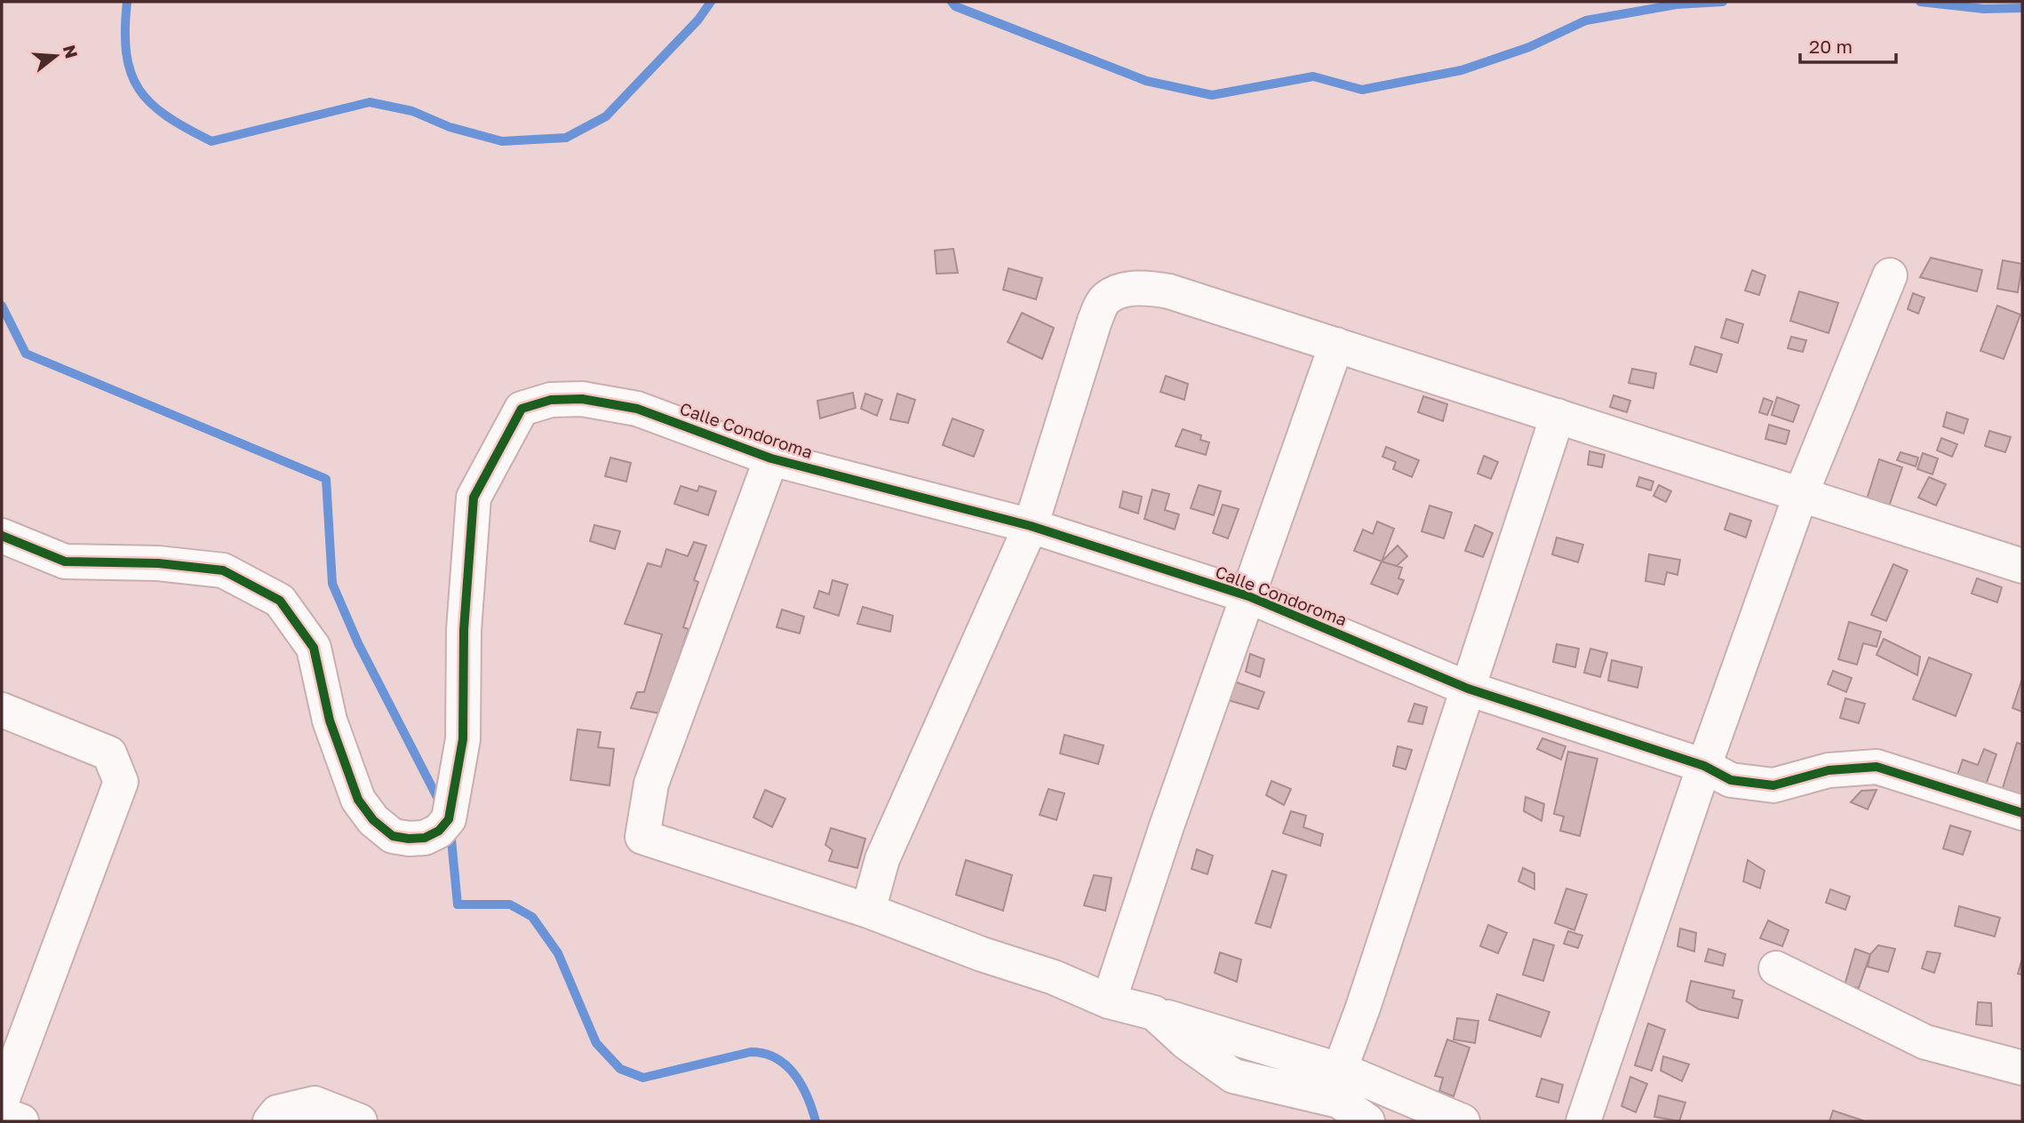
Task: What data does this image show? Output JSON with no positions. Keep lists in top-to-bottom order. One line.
{"streets":{"street":["Calle Condoroma"]},"scale_bar":"20 m","north":"right"}
